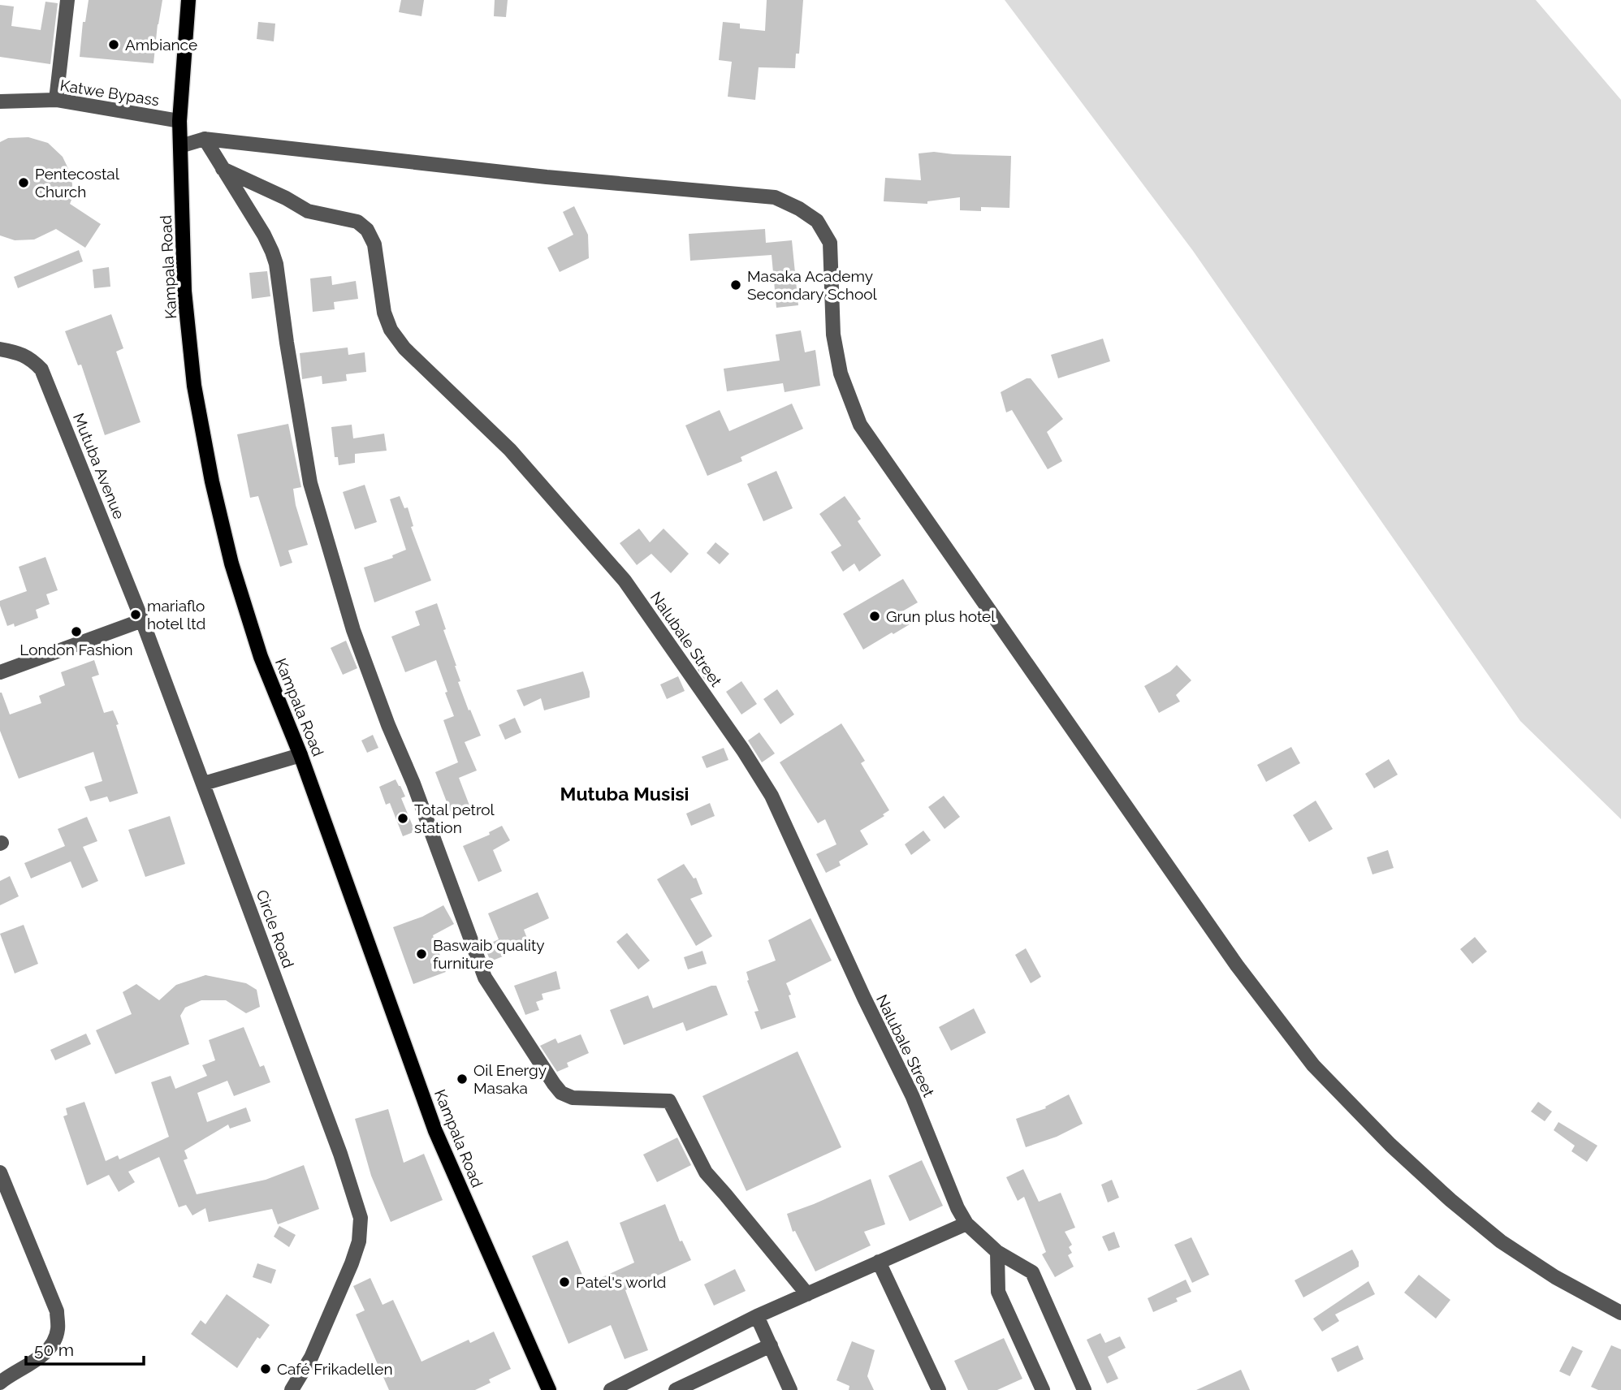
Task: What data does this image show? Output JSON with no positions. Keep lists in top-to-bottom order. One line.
{"streets":{"main road":["Kampala Road"],"street":["Katwe Bypass","Mutuba Avenue","Nalubale Street","Circle Road"]},"crossings":[["Katwe Bypass","Kampala Road"],["Mutuba Avenue","Circle Road"]],"districts":["Mutuba Musisi"],"places":["Ambiance","Pentecostal Church","Masaka Academy Secondary School","mariaflo hotel ltd","Grun plus hotel","London Fashion","Total petrol station","Baswaib quality furniture","Oil Energy Masaka","Patel's world","Café Frikadellen"],"scale_bar":"50 m"}
